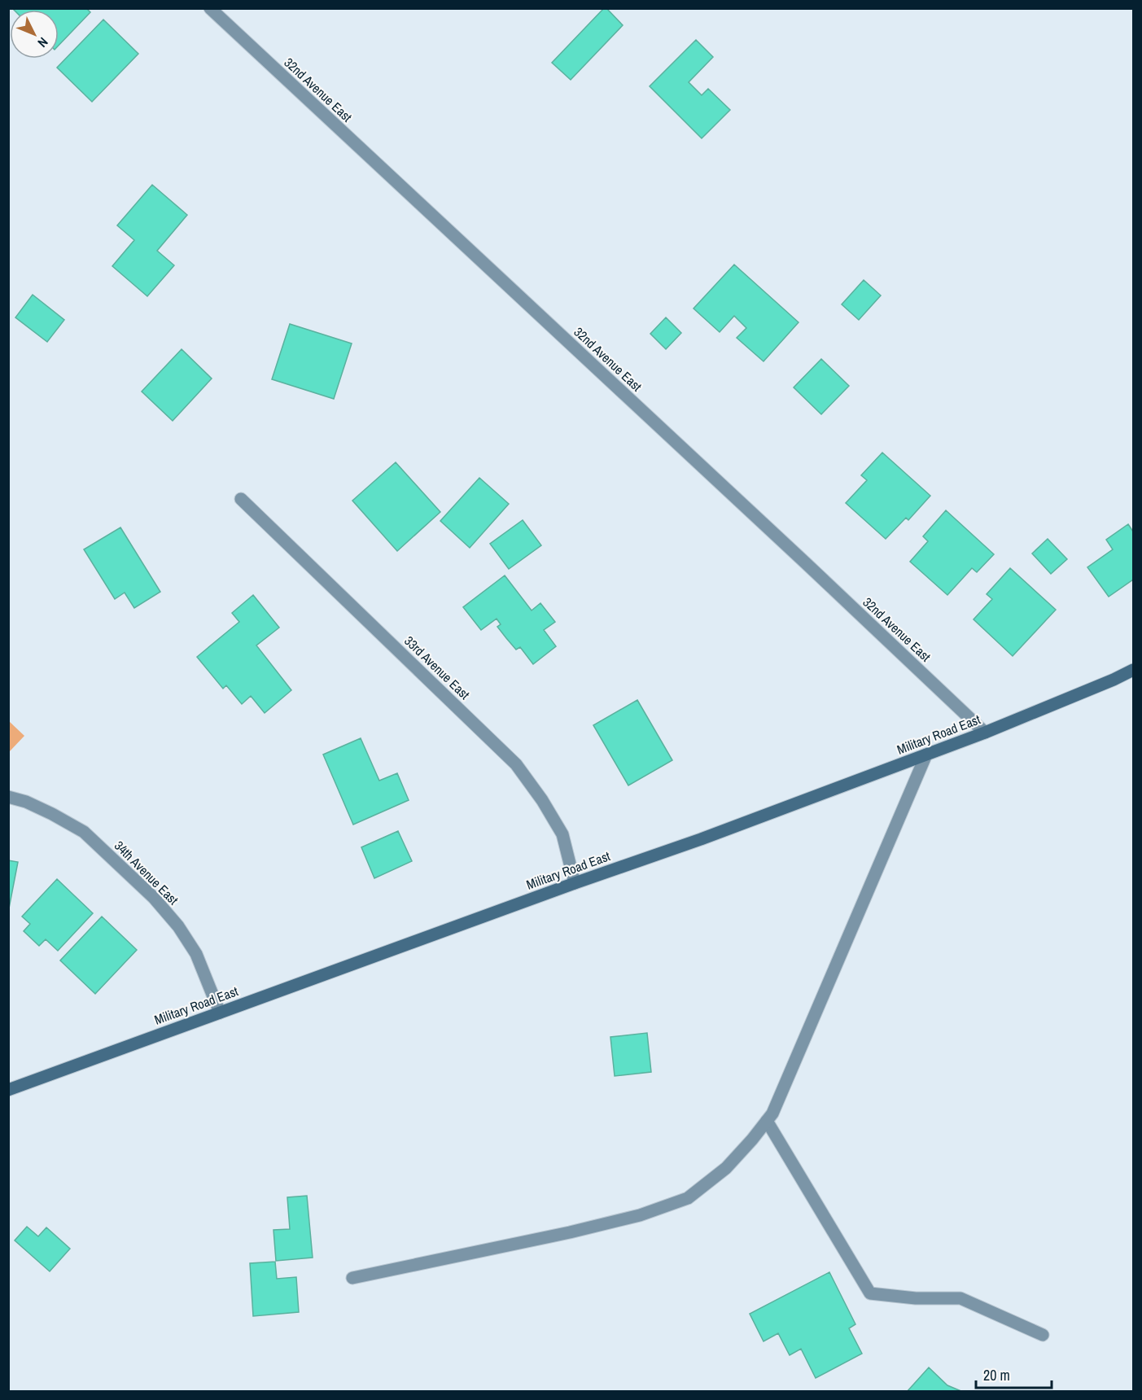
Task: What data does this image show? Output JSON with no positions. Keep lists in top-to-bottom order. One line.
{"streets":{"street":["32nd Avenue East","33rd Avenue East","Military Road East","34th Avenue East"]},"crossings":[["32nd Avenue East","Military Road East"],["33rd Avenue East","Military Road East"],["Military Road East","34th Avenue East"]],"scale_bar":"20 m","north":"bottom right"}
